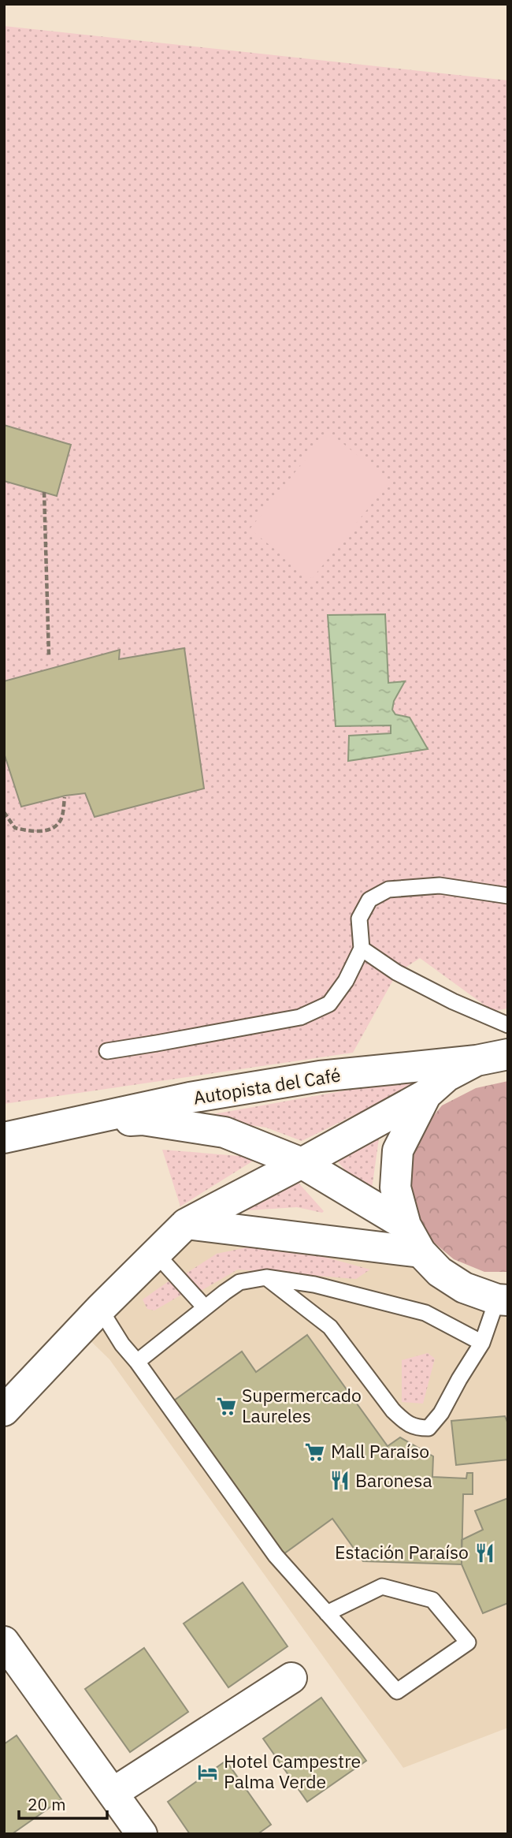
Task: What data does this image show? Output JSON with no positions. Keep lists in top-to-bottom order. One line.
{"streets":{"main road":["Autopista del Café"]},"places":{"supermarket":["Supermercado Laureles","Mall Paraíso"],"restaurant":["Baronesa","Estación Paraíso"],"hotel":["Hotel Campestre Palma Verde"]},"scale_bar":"20 m"}
